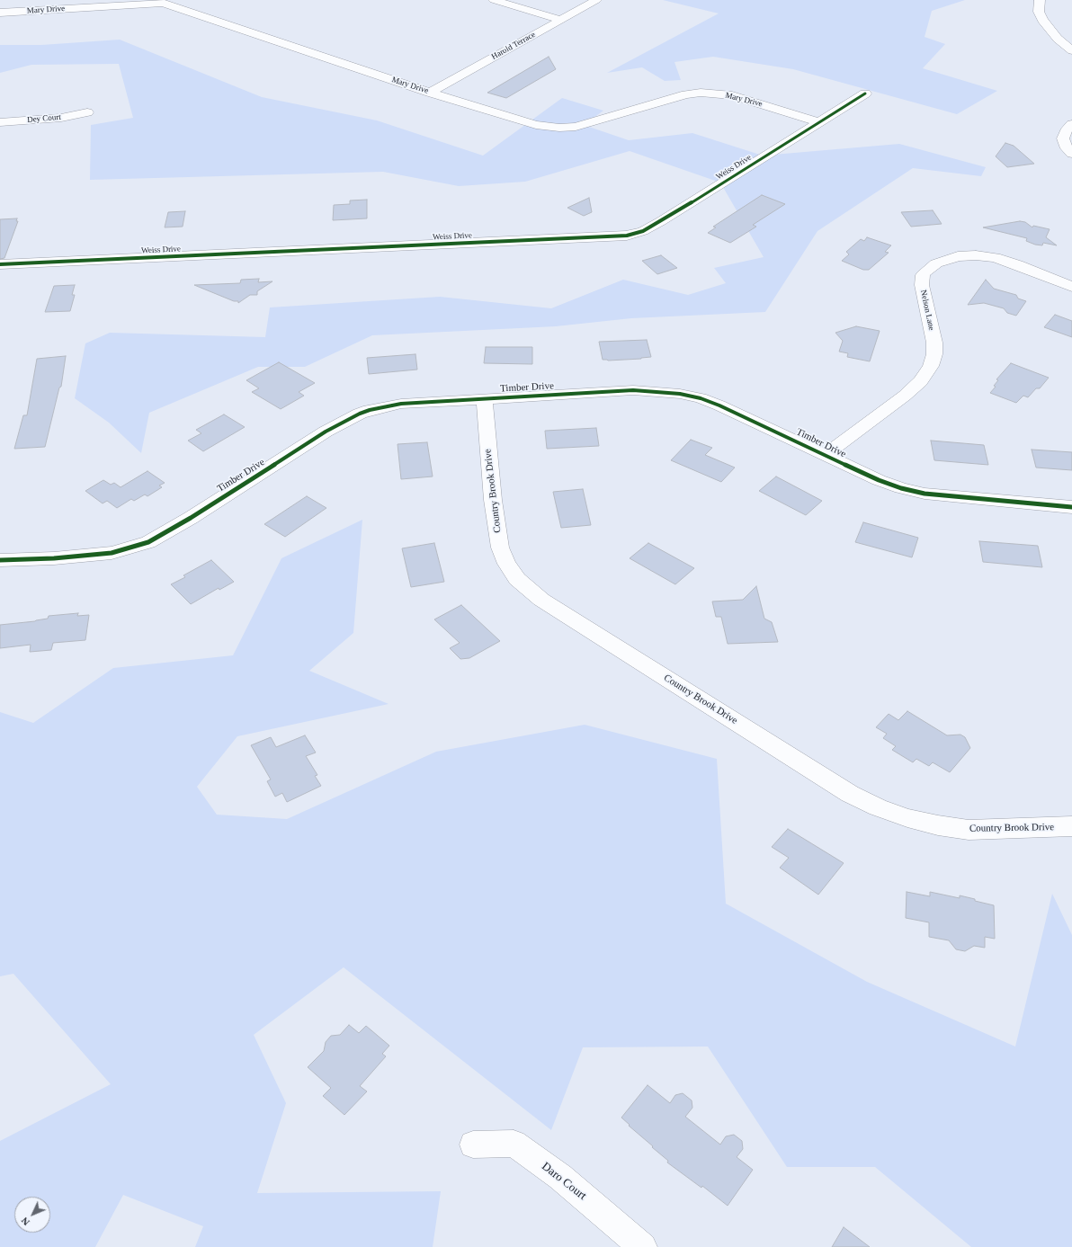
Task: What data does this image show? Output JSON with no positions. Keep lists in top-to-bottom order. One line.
{"streets":{"street":["Mary Drive","Harold Terrace","Dey Court","Weiss Drive","Nelson Lane","Timber Drive","Country Brook Drive","Daro Court"]},"crossings":[["Mary Drive","Harold Terrace"],["Mary Drive","Weiss Drive"],["Nelson Lane","Timber Drive"],["Timber Drive","Country Brook Drive"]],"north":"bottom left"}
